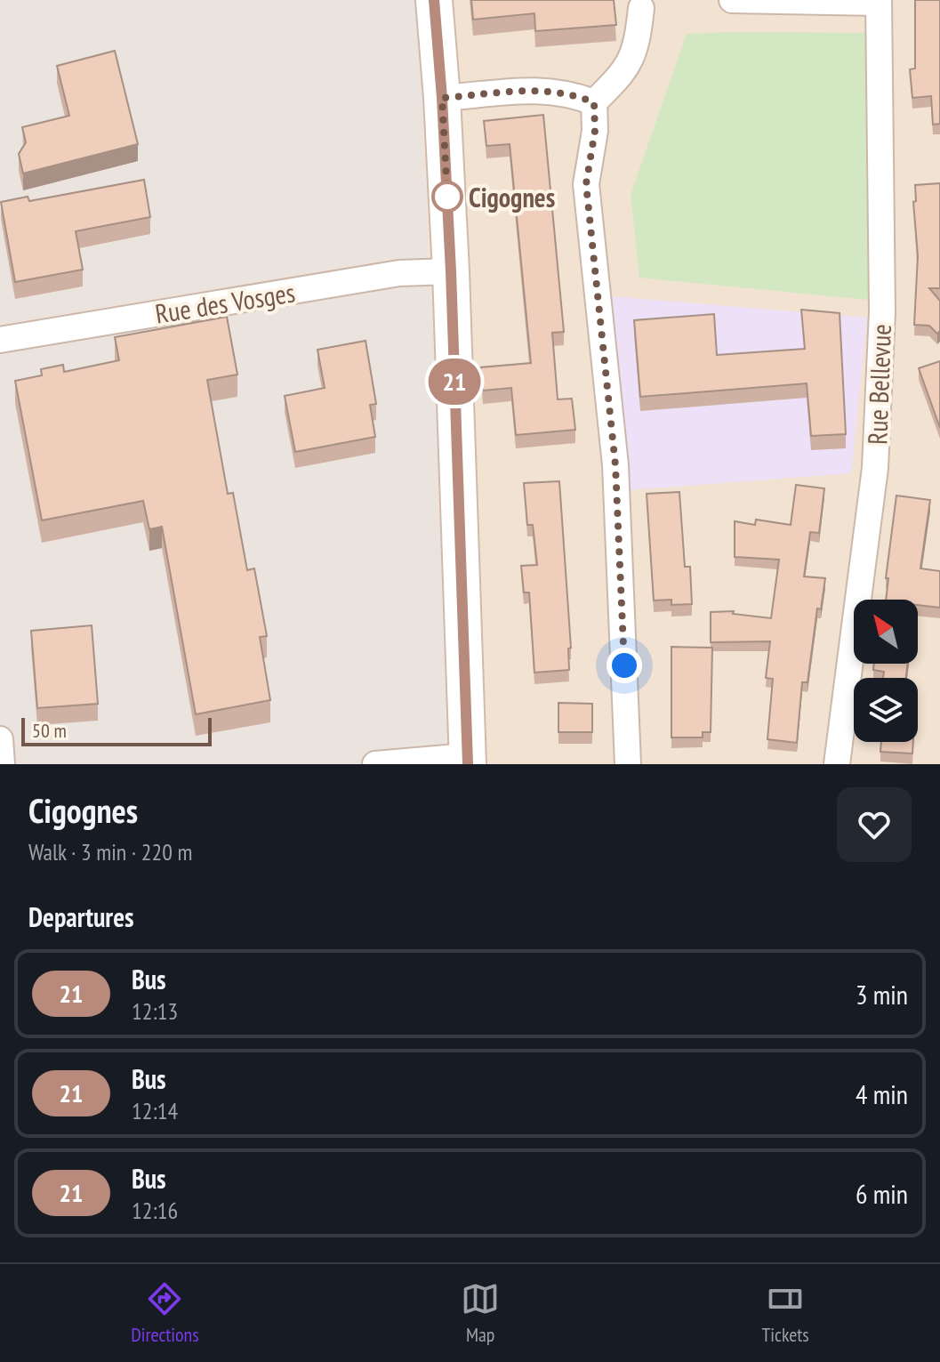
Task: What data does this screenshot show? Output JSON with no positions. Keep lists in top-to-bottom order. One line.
{"streets":{"street":["Rue des Vosges","Rue Bellevue"]},"places":["Cigognes"],"lines":["bus line 21"],"scale_bar":"50 m","north":"top left","page":{"on_map":"21","scale":"50 m","heading":[["Cigognes","Walk · 3 min · 220 m"],"Departures"],"list":[{"mark":"21","name":"Bus","note":"12:13","value":"3 min"},{"mark":"21","name":"Bus","note":"12:14","value":"4 min"},{"mark":"21","name":"Bus","note":"12:16","value":"6 min"}],"tabs":["Directions","Map","Tickets"]}}
